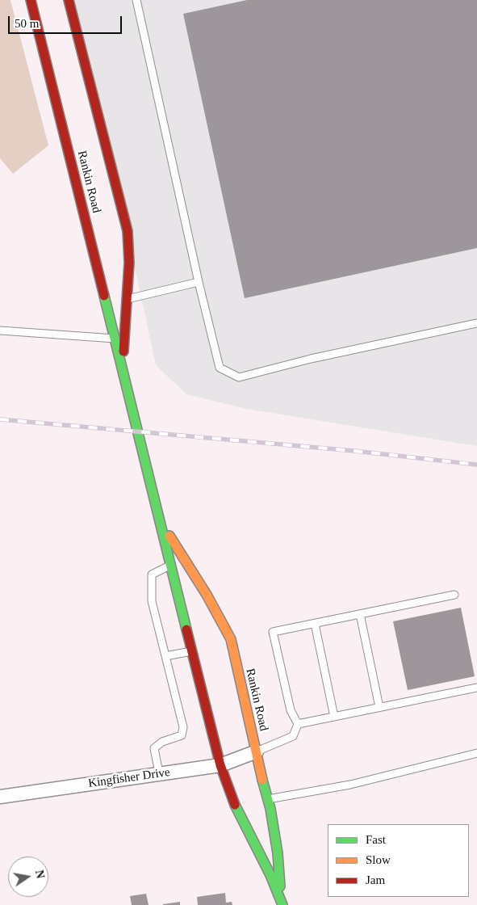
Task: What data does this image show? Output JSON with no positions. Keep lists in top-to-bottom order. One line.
{"streets":{"street":["Rankin Road","Kingfisher Drive"]},"crossings":[["Rankin Road","Kingfisher Drive"]],"legend":["Fast","Slow","Jam"],"scale_bar":"50 m","north":"right"}
